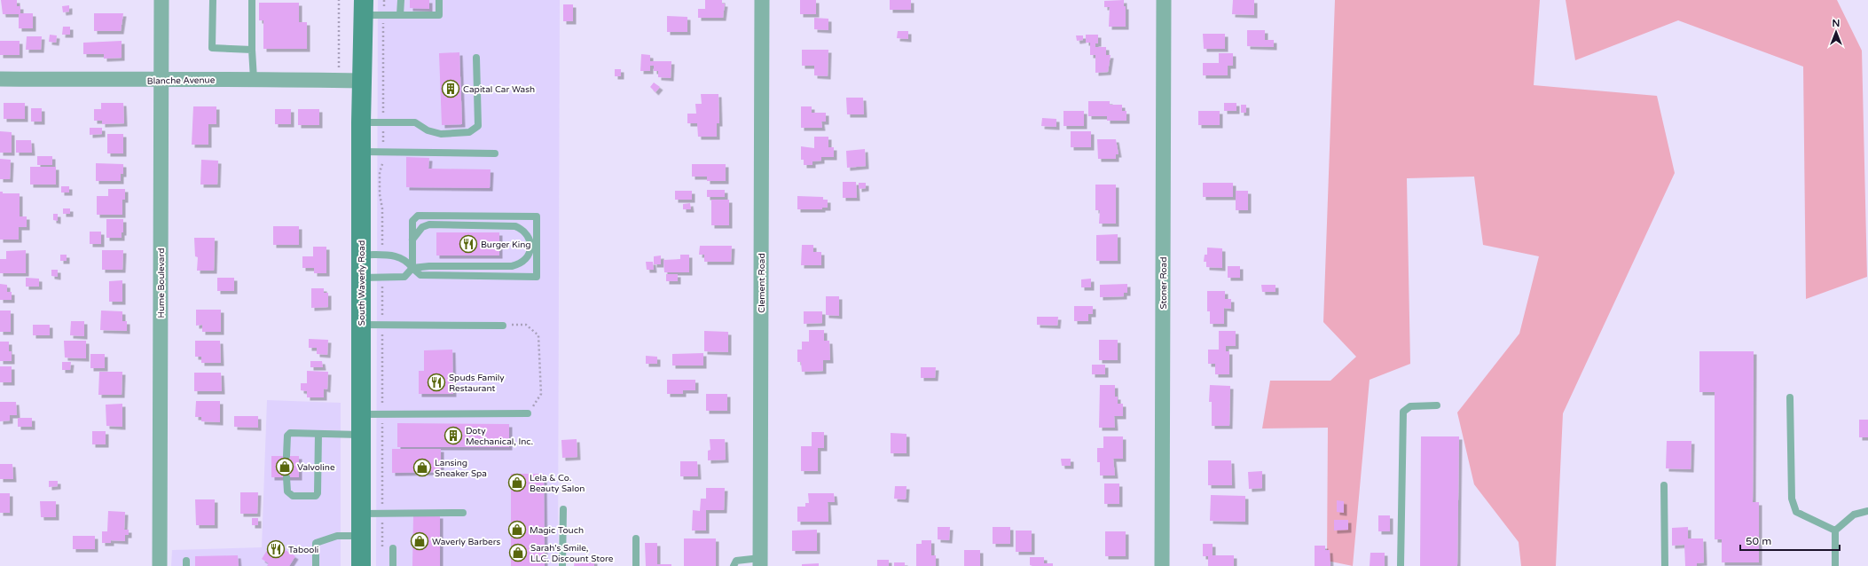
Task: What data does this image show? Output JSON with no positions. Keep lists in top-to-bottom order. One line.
{"streets":{"main road":["South Waverly Road"],"street":["Blanche Avenue","Hume Boulevard","Clement Road","Stoner Road"]},"crossings":[["Blanche Avenue","Hume Boulevard"],["Blanche Avenue","South Waverly Road"]],"places":{"building":["Capital Car Wash","Doty Mechanical, Inc."],"restaurant":["Burger King","Spuds Family Restaurant","Tabooli"],"shop":["Valvoline","Lansing Sneaker Spa","Lela & Co. Beauty Salon","Magic Touch","Waverly Barbers","Sarah's Smile, LLC. Discount Store"]},"scale_bar":"50 m","north":"top"}
